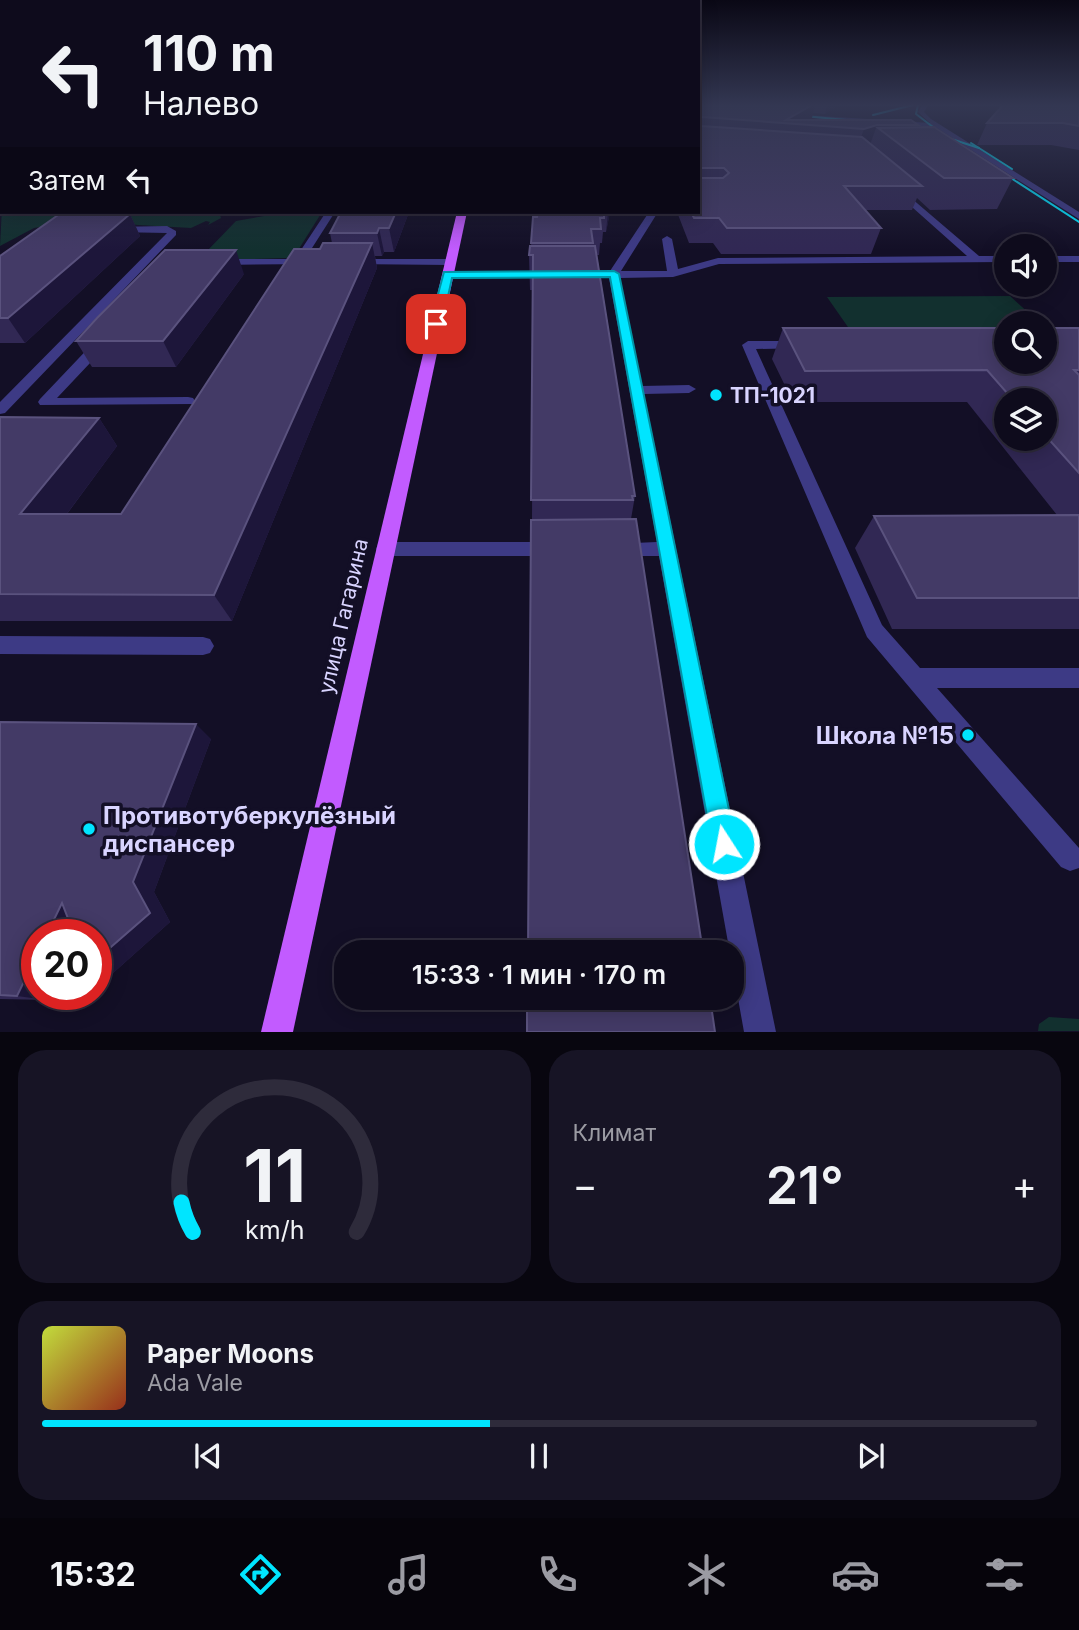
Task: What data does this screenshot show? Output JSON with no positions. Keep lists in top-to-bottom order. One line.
{"streets":{"main road":["улица Гагарина"]},"places":["ТП-1021","Школа №15","Противотуберкулёзный диспансер"],"page":{"turn":["110 m","Налево"],"then":"Затем","limit":"20","trip":"15:33 · 1 мин · 170 m","tile":"Климат","heat":["−","21°","+"],"song":["Paper Moons","Ada Vale"],"tabs":"15:32","gauge":["11","km/h"]}}
